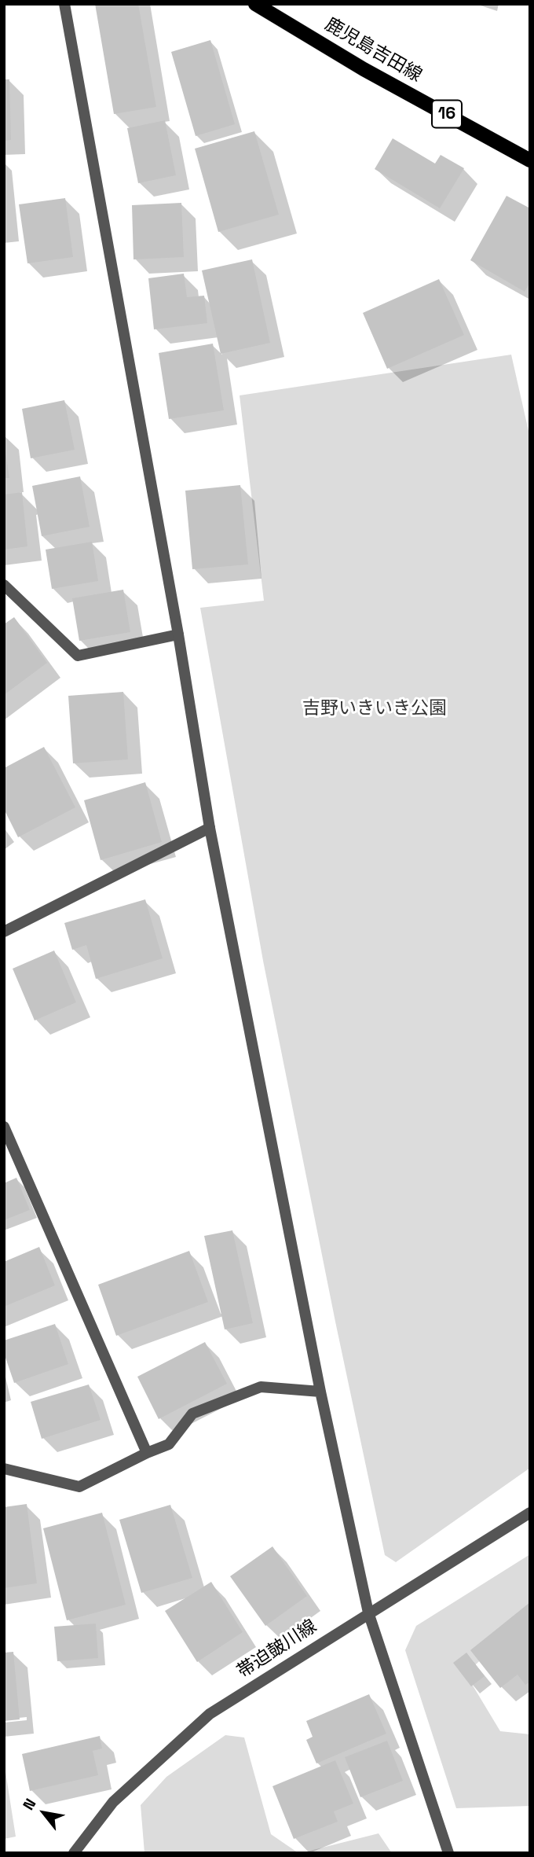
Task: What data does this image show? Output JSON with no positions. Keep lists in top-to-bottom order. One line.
{"streets":{"main road":["鹿児島吉田線","16"],"street":["帯迫皷川線"]},"parks":["吉野いきいき公園"],"north":"top left"}
